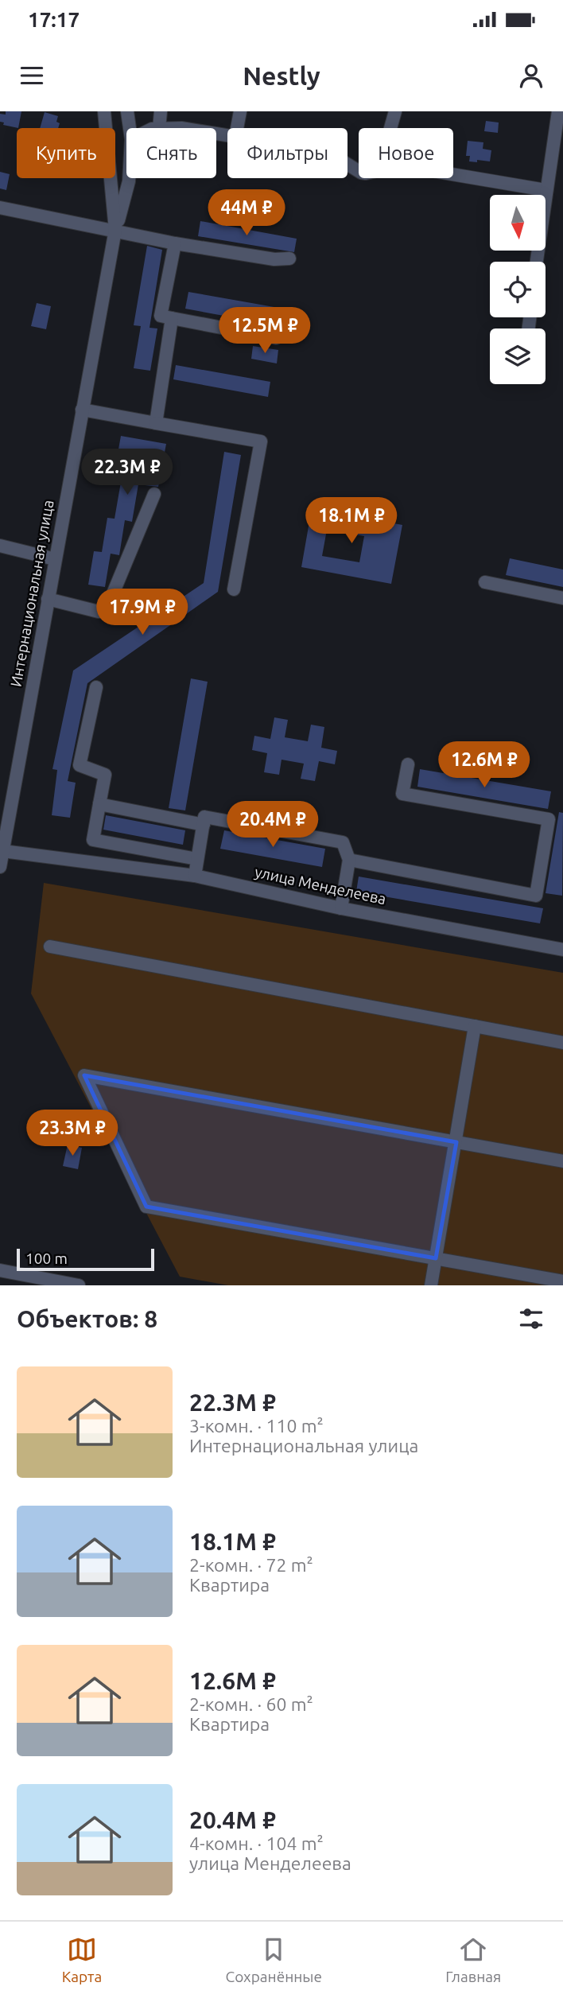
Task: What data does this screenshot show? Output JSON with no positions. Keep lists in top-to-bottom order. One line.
{"streets":{"street":["Интернациональная улица","улица Менделеева"]},"crossings":[["Интернациональная улица","улица Менделеева"]],"scale_bar":"100 m","north":"bottom","page":{"status":"17:17","header":"Nestly","chip":["Купить","Снять","Фильтры","Новое"],"price":["44M ₽","12.5M ₽","22.3M ₽","18.1M ₽","17.9M ₽","12.6M ₽","20.4M ₽","23.3M ₽"],"scale":"100 m","heading":"Объектов: 8","list":[{"name":"22.3M ₽","note":"3-комн. · 110 m² · Интернациональная улица"},{"name":"18.1M ₽","note":"2-комн. · 72 m² · Квартира"},{"name":"12.6M ₽","note":"2-комн. · 60 m² · Квартира"},{"name":"20.4M ₽","note":"4-комн. · 104 m² · улица Менделеева"}],"tabs":["Карта","Сохранённые","Главная"]}}
